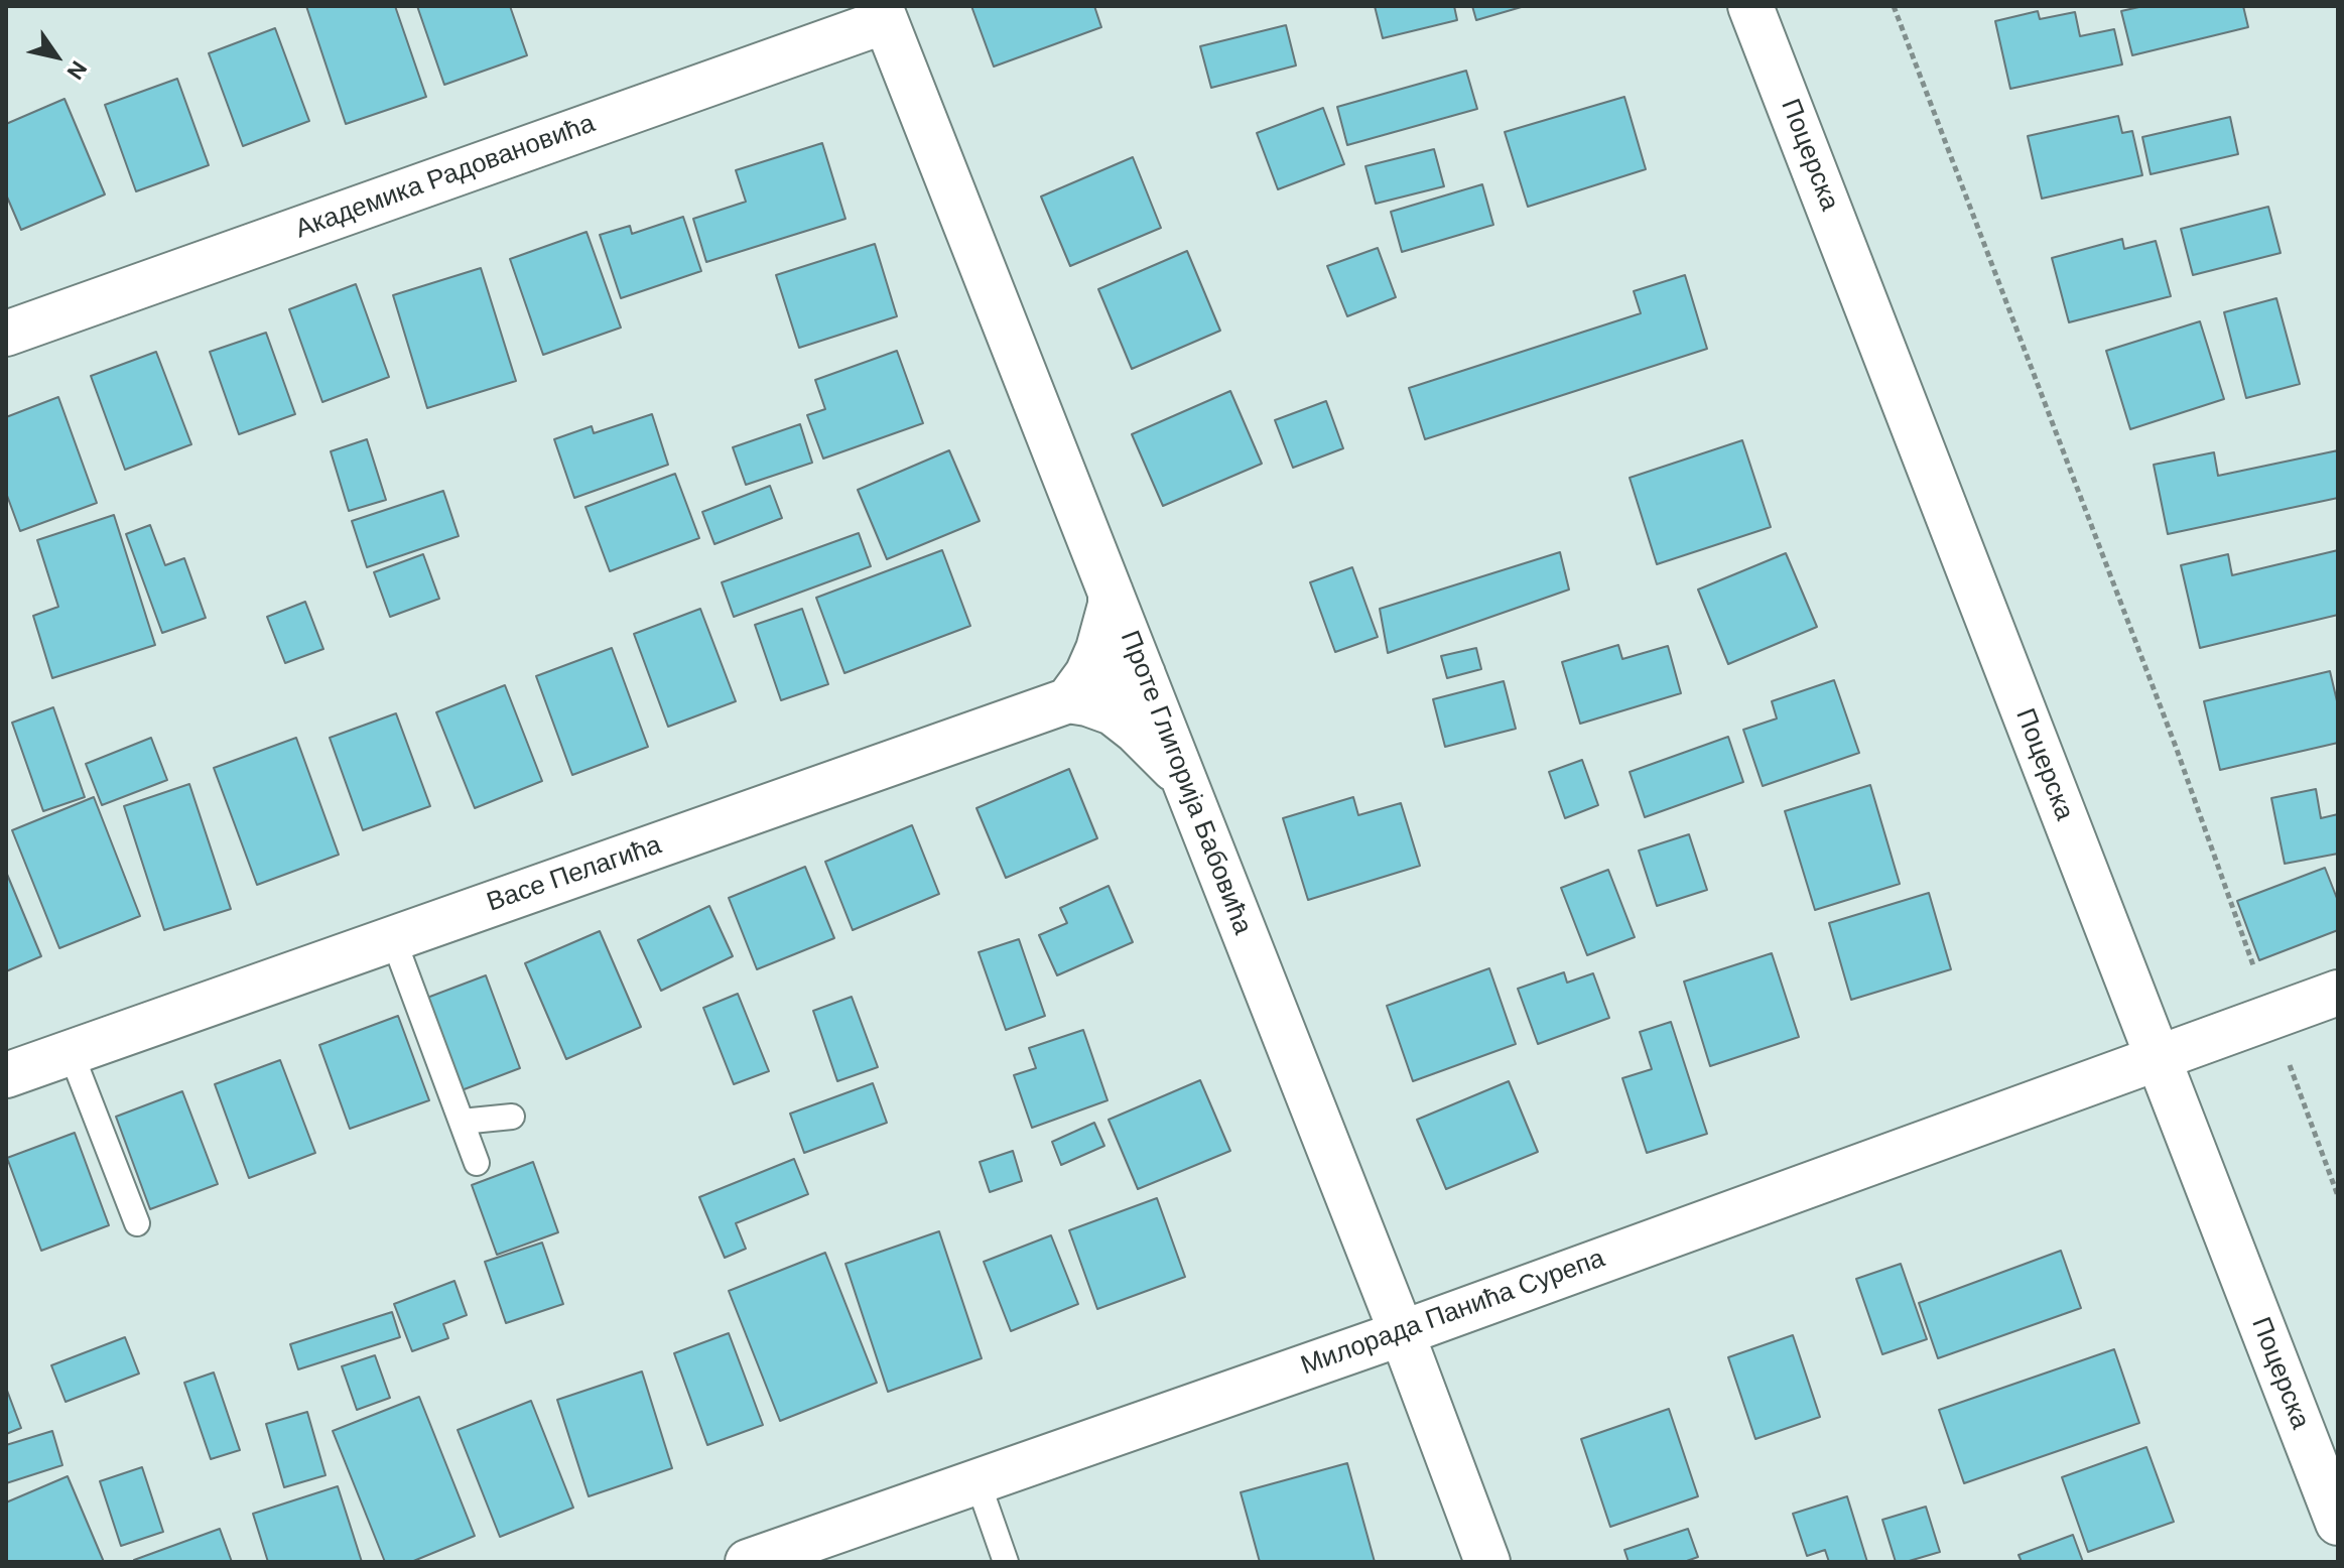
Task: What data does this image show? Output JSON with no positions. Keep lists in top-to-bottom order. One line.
{"streets":{"street":["Поцерска","Академика Радовановића","Проте Глигорија Бабовића","Васе Пелагића","Милорада Панића Сурепа"]},"crossings":[["Поцерска","Милорада Панића Сурепа"],["Академика Радовановића","Проте Глигорија Бабовића"],["Проте Глигорија Бабовића","Васе Пелагића"],["Проте Глигорија Бабовића","Милорада Панића Сурепа"]],"north":"bottom right"}
